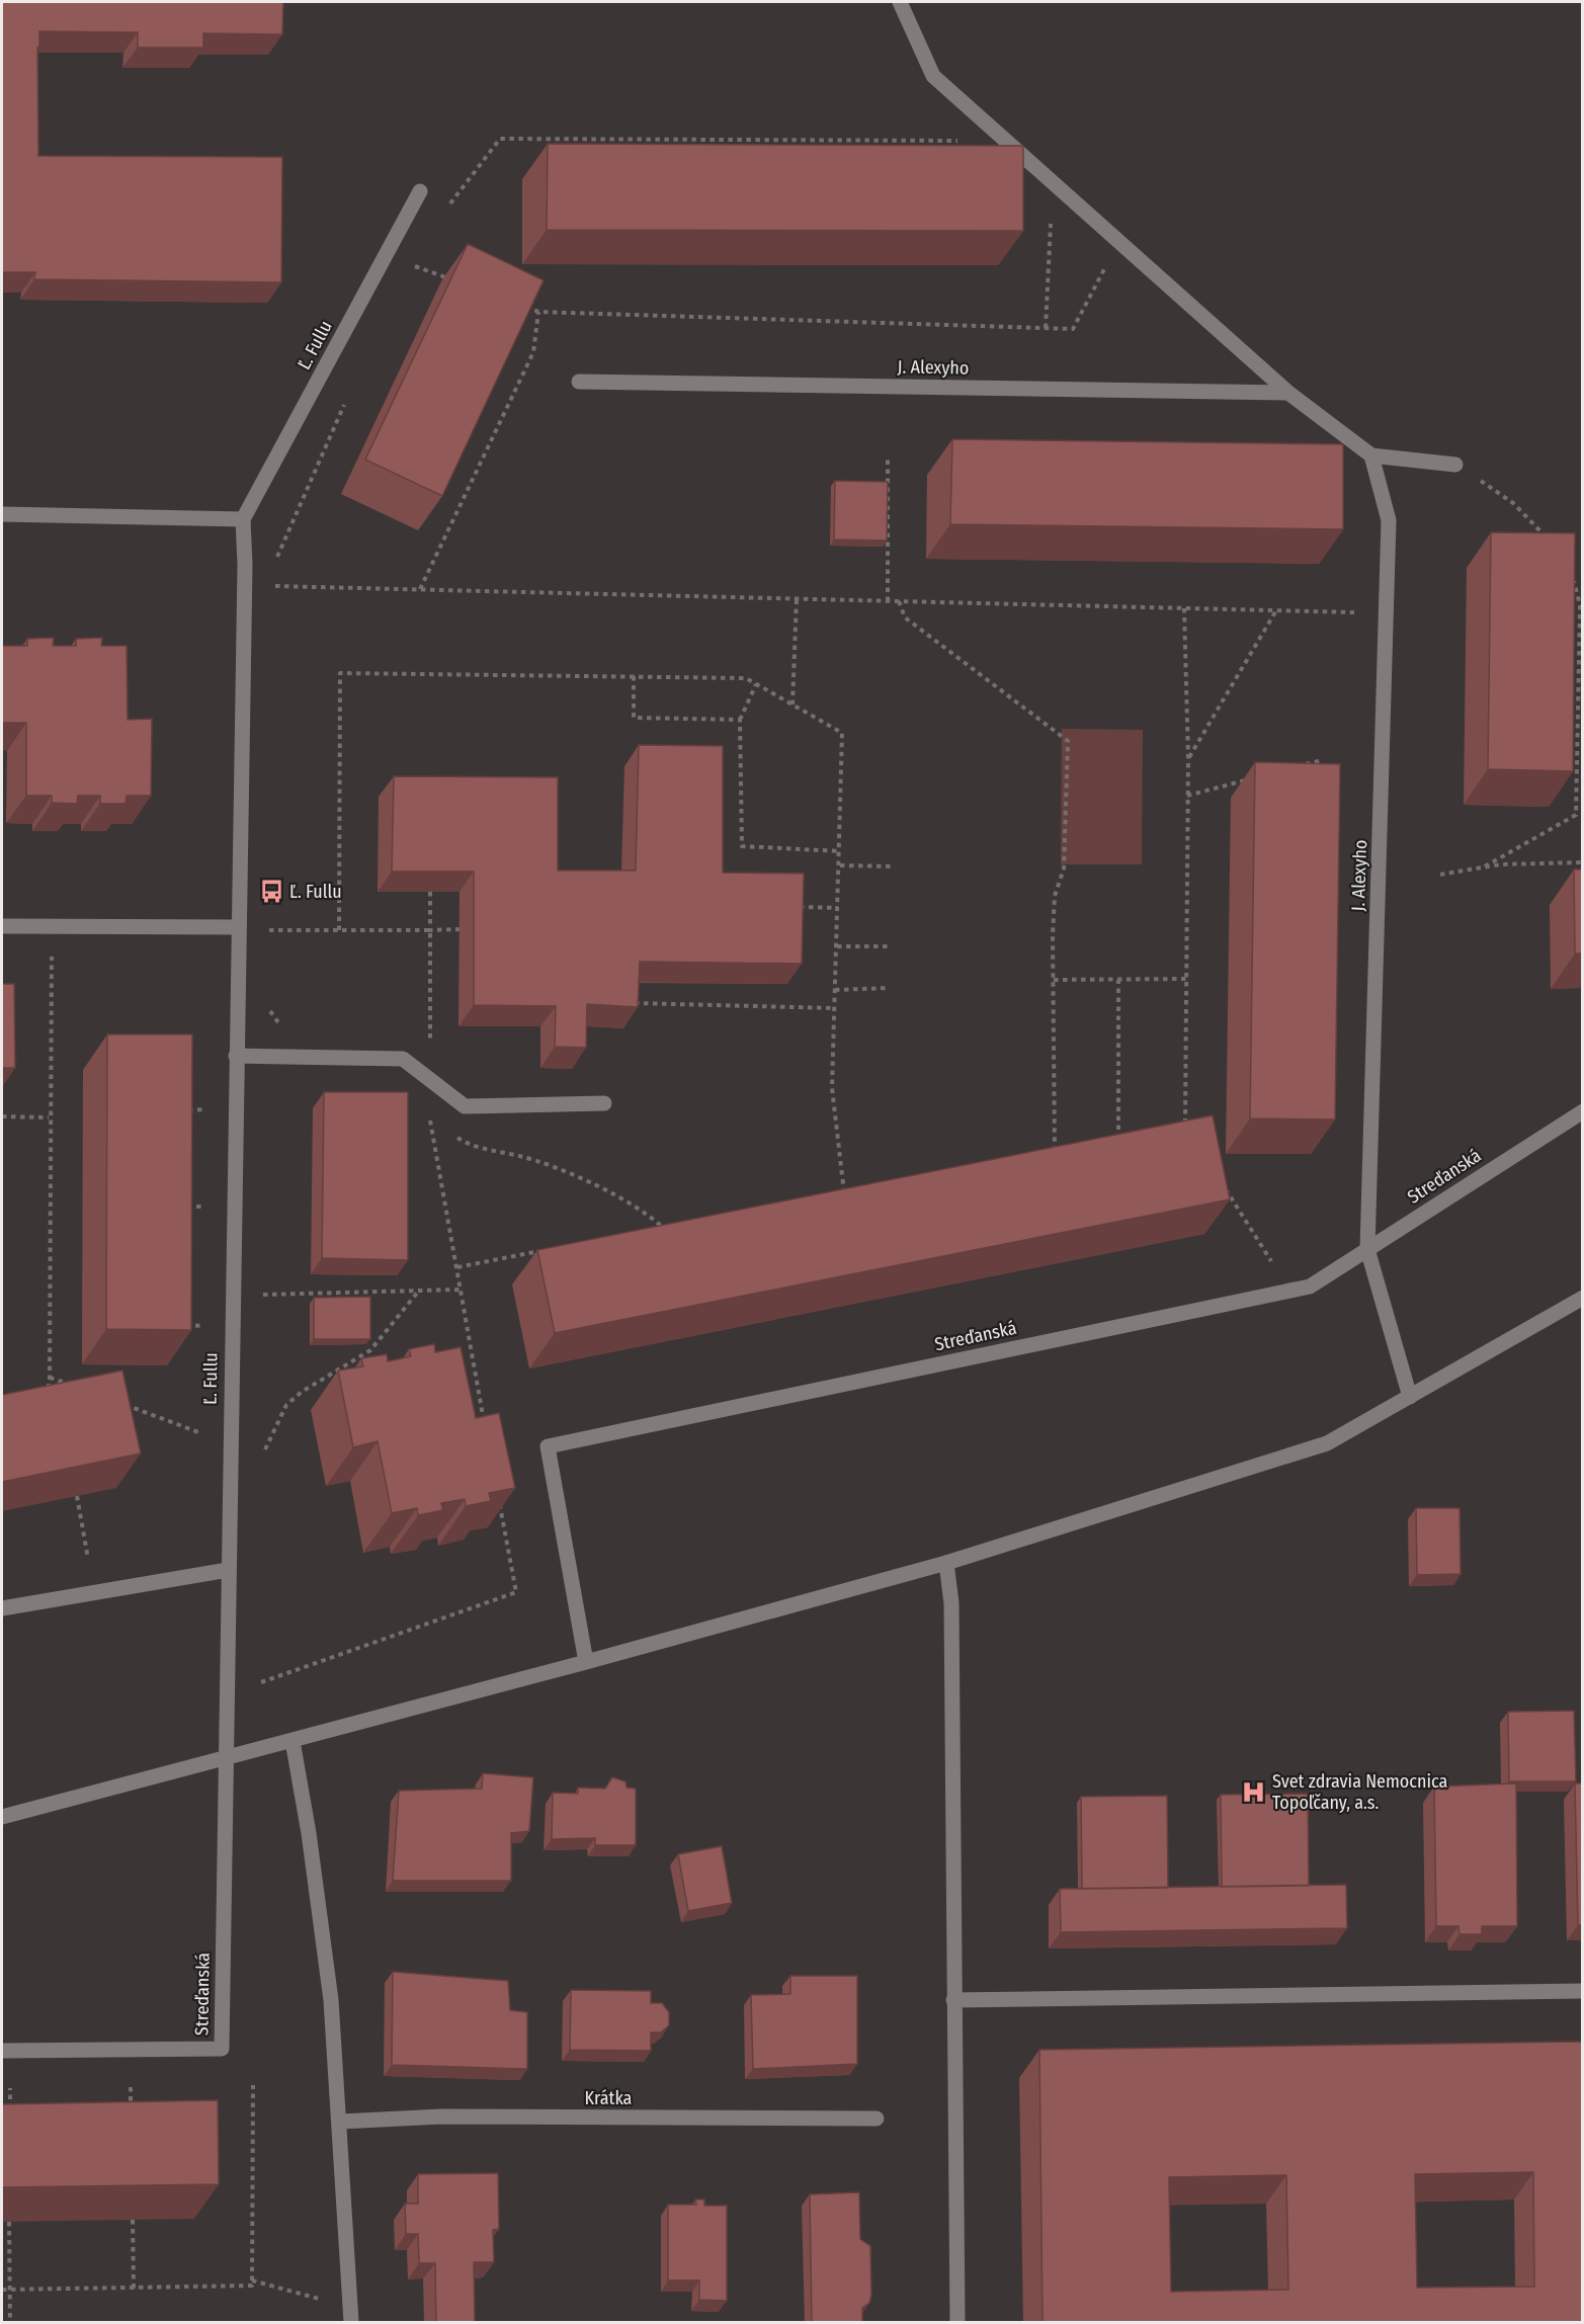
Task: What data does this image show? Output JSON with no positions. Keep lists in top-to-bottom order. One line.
{"streets":{"street":["Ľ. Fullu","J. Alexyho","Streďanská","Krátka"]},"crossings":[["Ľ. Fullu","Streďanská"],["J. Alexyho","Streďanská"]],"places":{"bus stop":["Ľ. Fullu"],"hospital":["Svet zdravia Nemocnica Topoľčany, a.s."]}}
